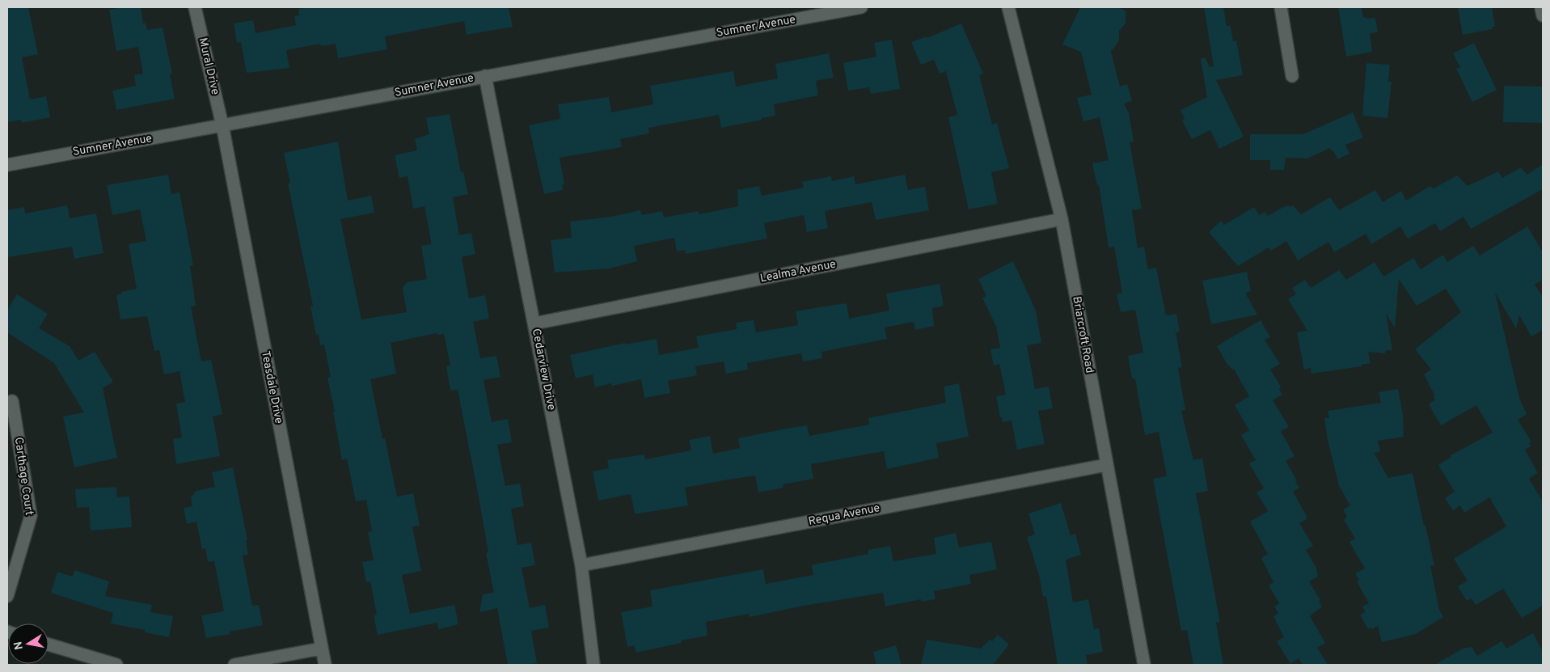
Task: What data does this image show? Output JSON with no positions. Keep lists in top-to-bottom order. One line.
{"streets":{"street":["Sumner Avenue","Mural Drive","Lealma Avenue","Briarcroft Road","Cedarview Drive","Teasdale Drive","Carthage Court","Requa Avenue"]},"crossings":[["Sumner Avenue","Mural Drive"],["Sumner Avenue","Cedarview Drive"],["Sumner Avenue","Teasdale Drive"],["Mural Drive","Teasdale Drive"],["Lealma Avenue","Briarcroft Road"],["Lealma Avenue","Cedarview Drive"],["Briarcroft Road","Requa Avenue"],["Cedarview Drive","Requa Avenue"]],"north":"left"}
